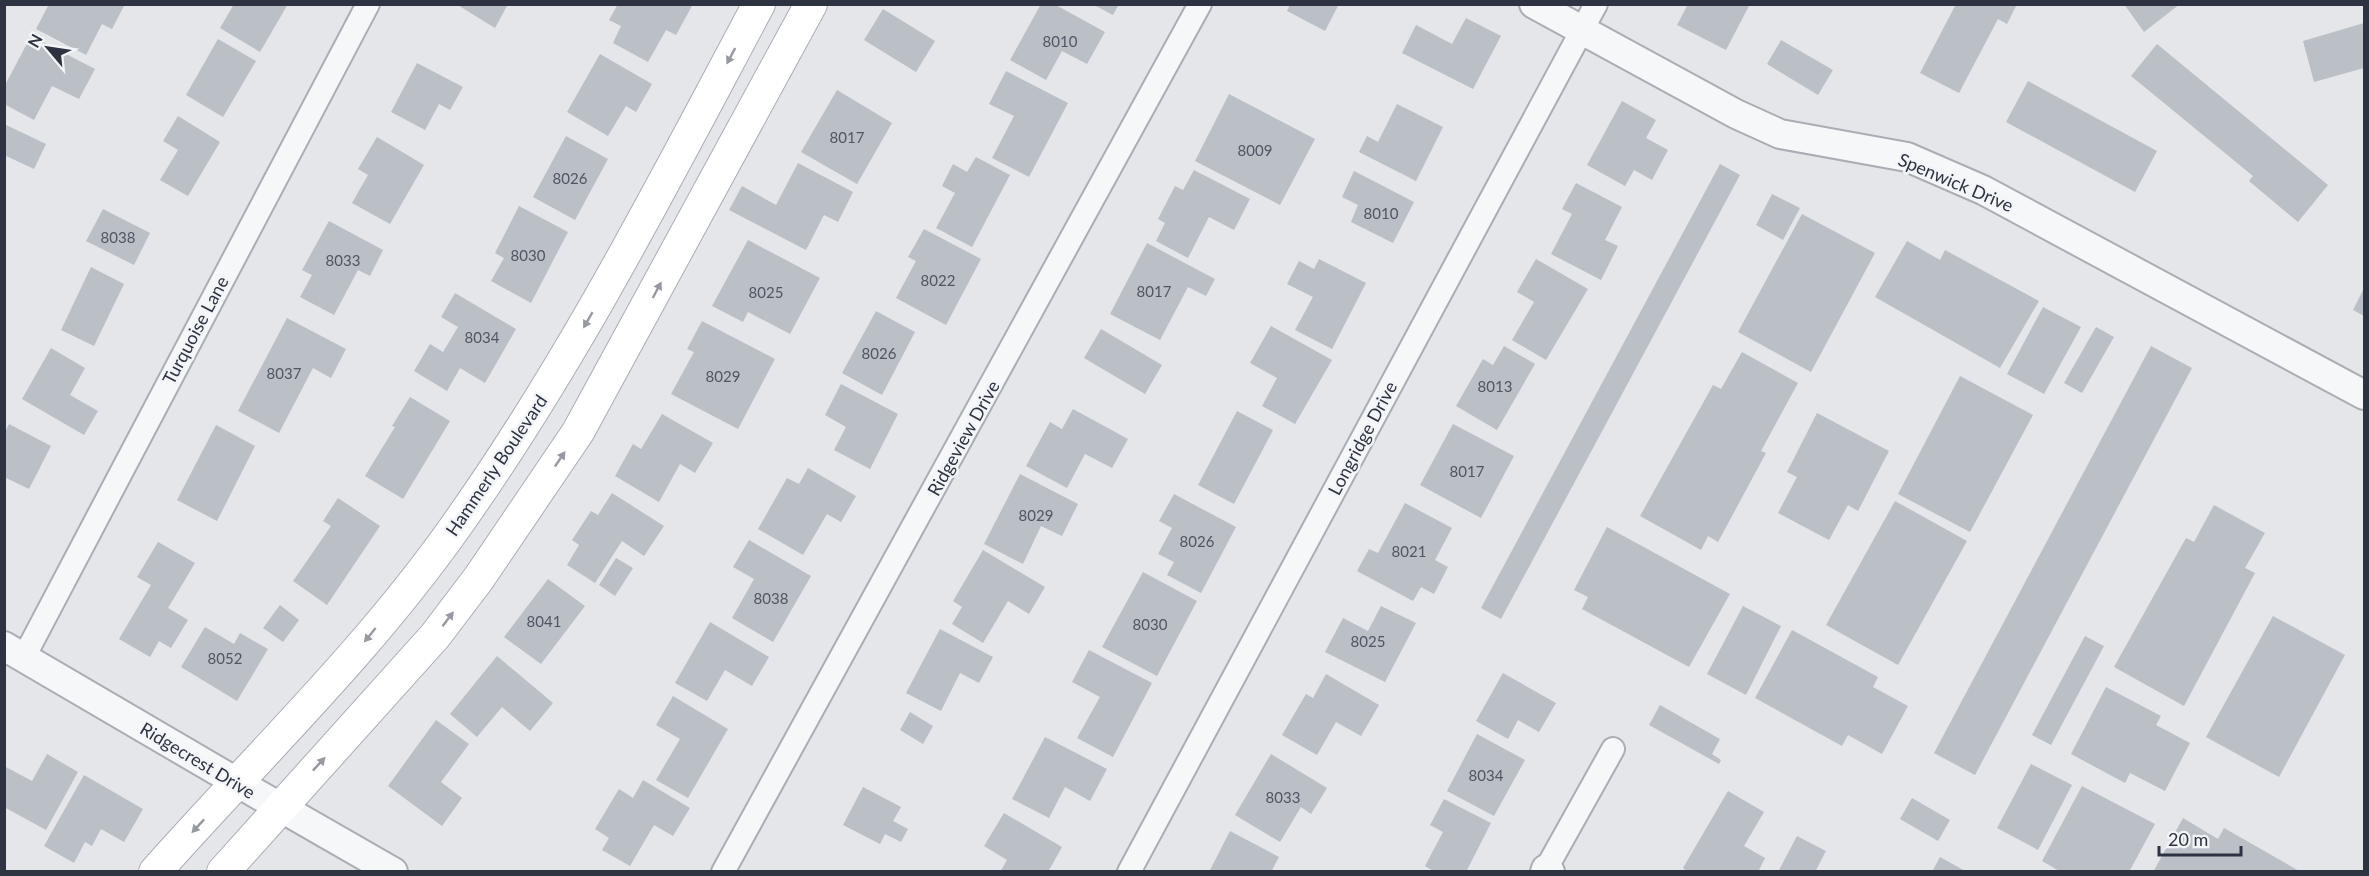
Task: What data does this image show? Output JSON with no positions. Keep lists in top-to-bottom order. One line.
{"streets":{"main road":["Hammerly Boulevard"],"street":["Spenwick Drive","Turquoise Lane","Ridgeview Drive","Longridge Drive","Ridgecrest Drive"]},"crossings":[["Spenwick Drive","Longridge Drive"],["Turquoise Lane","Ridgecrest Drive"],["Hammerly Boulevard","Ridgecrest Drive"]],"house_numbers":["8010","8017","8009","8026","8010","8038","8030","8033","8022","8017","8025","8034","8026","8037","8029","8013","8017","8029","8026","8021","8038","8041","8030","8025","8052","8034","8033"],"scale_bar":"20 m","north":"top left"}
